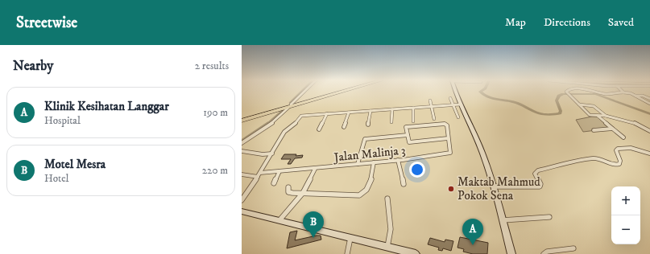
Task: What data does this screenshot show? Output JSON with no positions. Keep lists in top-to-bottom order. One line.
{"streets":{"street":["Jalan Malinja 3"]},"places":["Maktab Mahmud Pokok Sena"],"page":{"header":"Streetwise","nav":["Map","Directions","Saved"],"heading":["Nearby","2 results"],"list":[{"mark":"A","name":"Klinik Kesihatan Langgar","note":"Hospital","value":"190 m"},{"mark":"B","name":"Motel Mesra","note":"Hotel","value":"220 m"}],"map_buttons":["+","−"],"pins":["B","A"]}}
